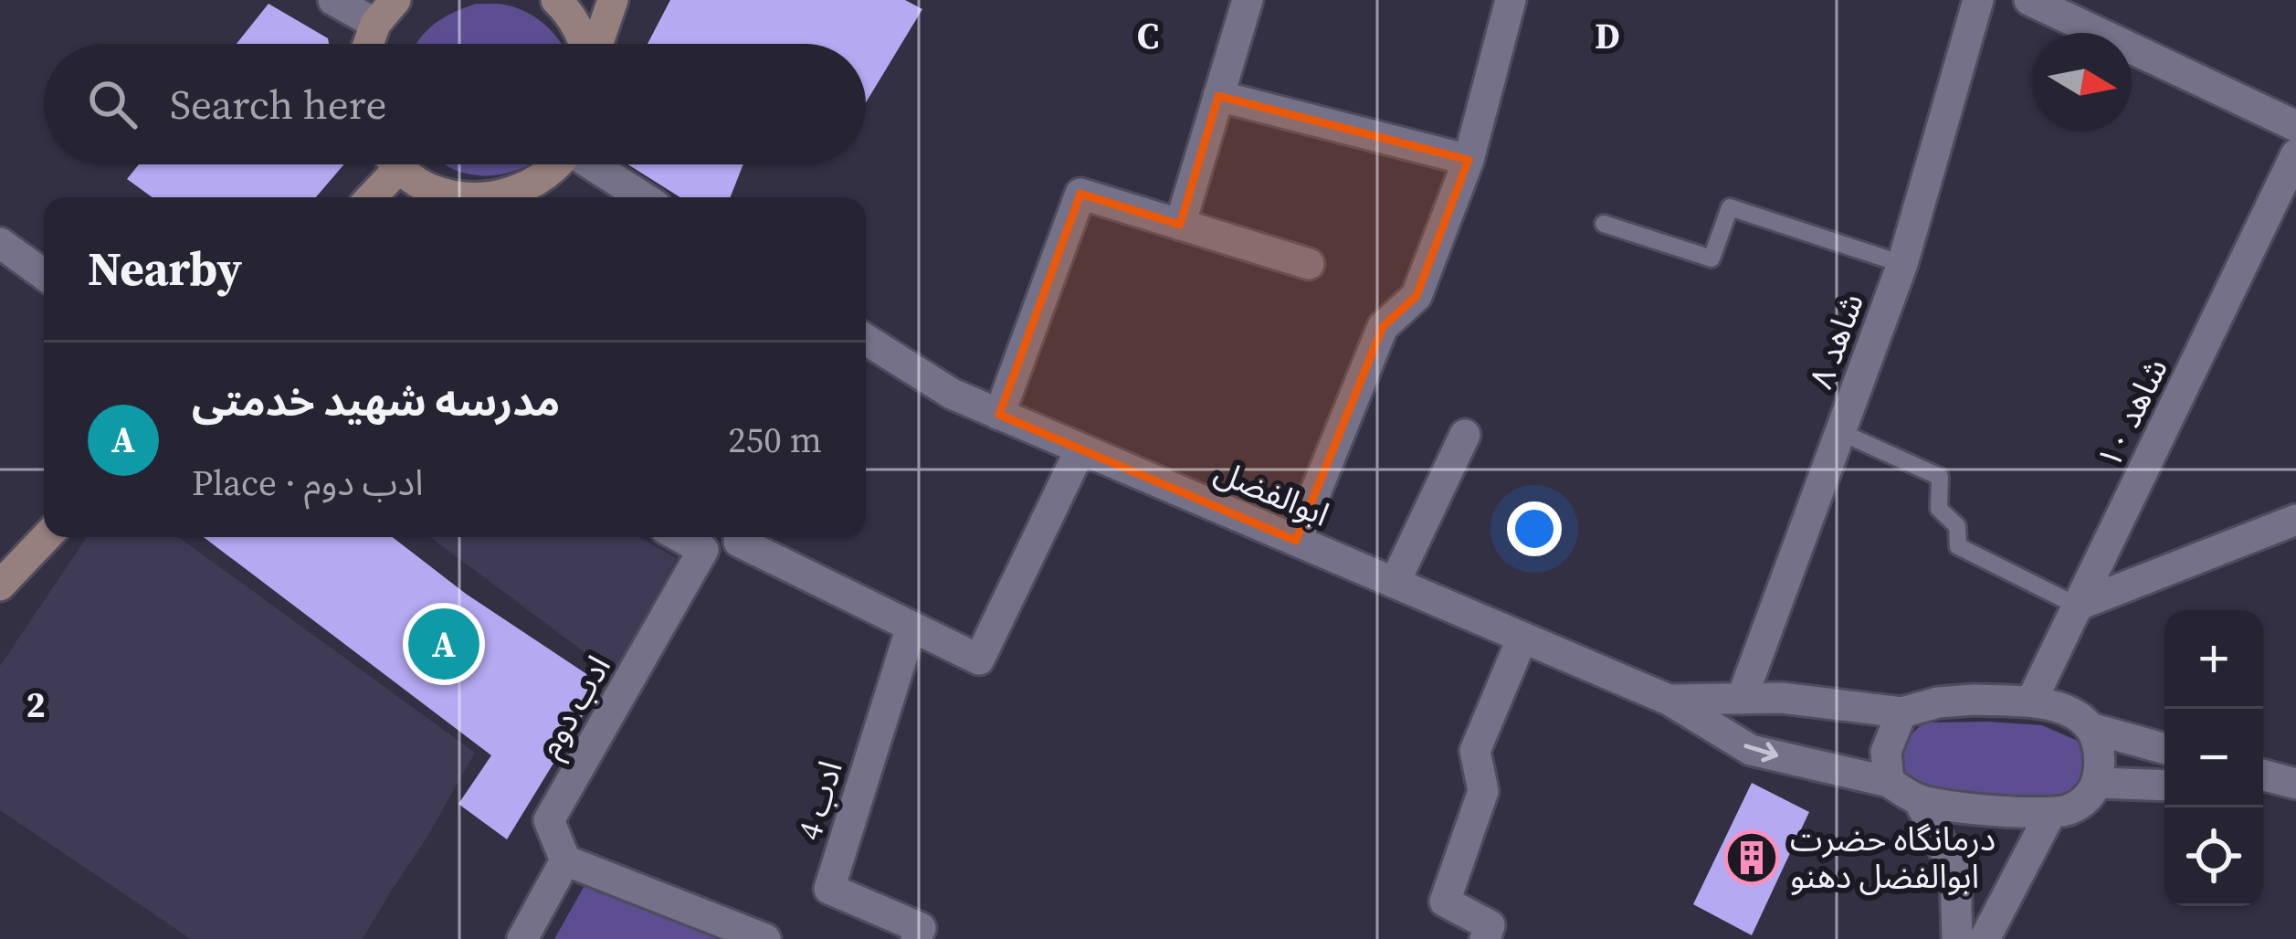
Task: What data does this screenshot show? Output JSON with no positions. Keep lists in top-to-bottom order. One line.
{"streets":{"street":["شاهد ۸","شاهد ۱۰","ابوالفضل","ادب دوم","ادب 4"]},"places":{"building":["درمانگاه حضرت ابوالفضل دهنو"]},"north":"right","page":{"search":"Search here","heading":"Nearby","list":[{"mark":"A","name":"مدرسه شهید خدمتی","note":"Place · ادب دوم","value":"250 m"}],"pins":"A","map_buttons":["+","−"]},"grid":{"columns":["C","D"],"rows":["2"]}}
